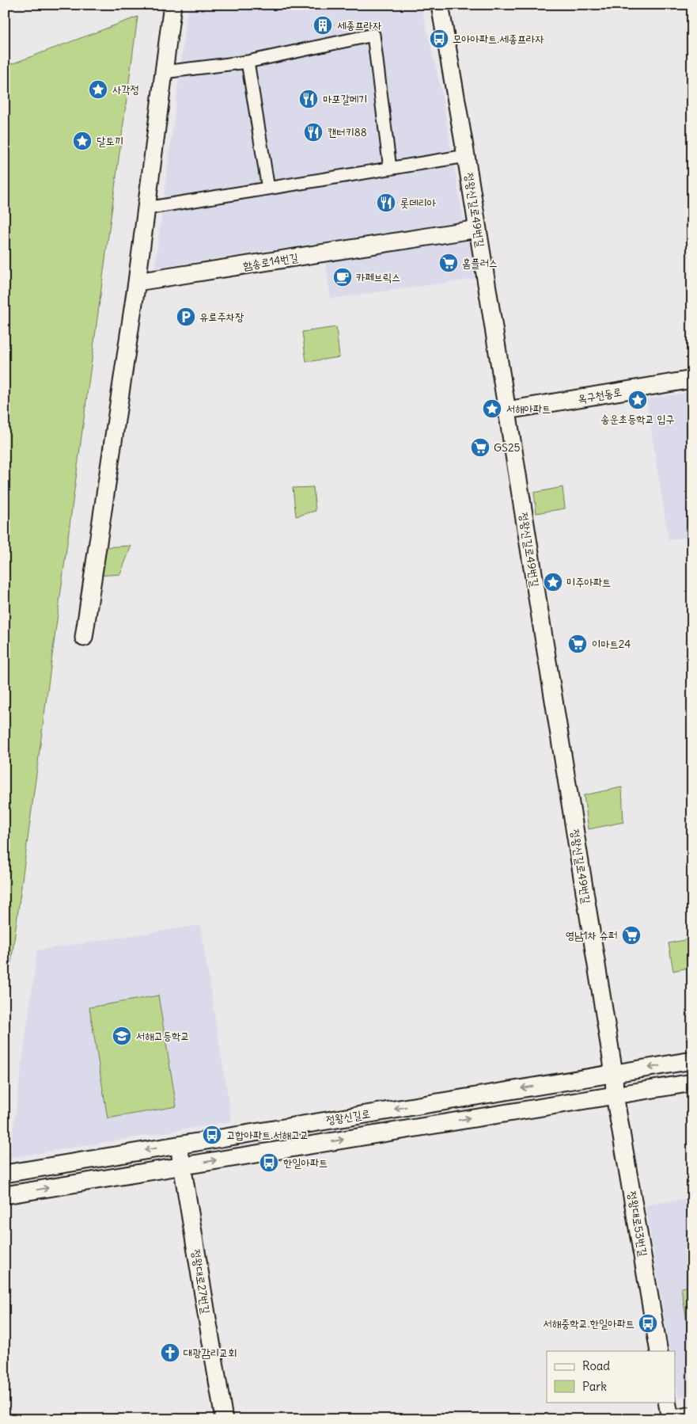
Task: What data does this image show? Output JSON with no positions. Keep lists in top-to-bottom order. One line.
{"streets":{"street":["정왕신길로49번길","함송로14번길","옥구천동로","정왕신길로","정왕대로53번길","정왕대로27번길"]},"crossings":[["정왕신길로49번길","함송로14번길"],["정왕신길로49번길","옥구천동로"],["정왕신길로49번길","정왕신길로"],["정왕신길로49번길","정왕대로53번길"],["정왕신길로","정왕대로53번길"],["정왕신길로","정왕대로27번길"]],"places":{"building":["세종프라자"],"bus stop":["모아아파트.세종프라자","고합아파트.서해고교","한일아파트","서해중학교.한일아파트"],"place":["사각정","달토끼","송운초등학교 입구","서해아파트","미주아파트"],"restaurant":["마포갈메기","캔터키88","롯데리아"],"supermarket":["홈플러스","GS25","이마트24","영남1차 슈퍼"],"cafe":["카페브릭스"],"parking":["유료주차장"],"school or university":["서해고등학교"],"church":["대광감리교회"]},"legend":["Road","Park"]}
